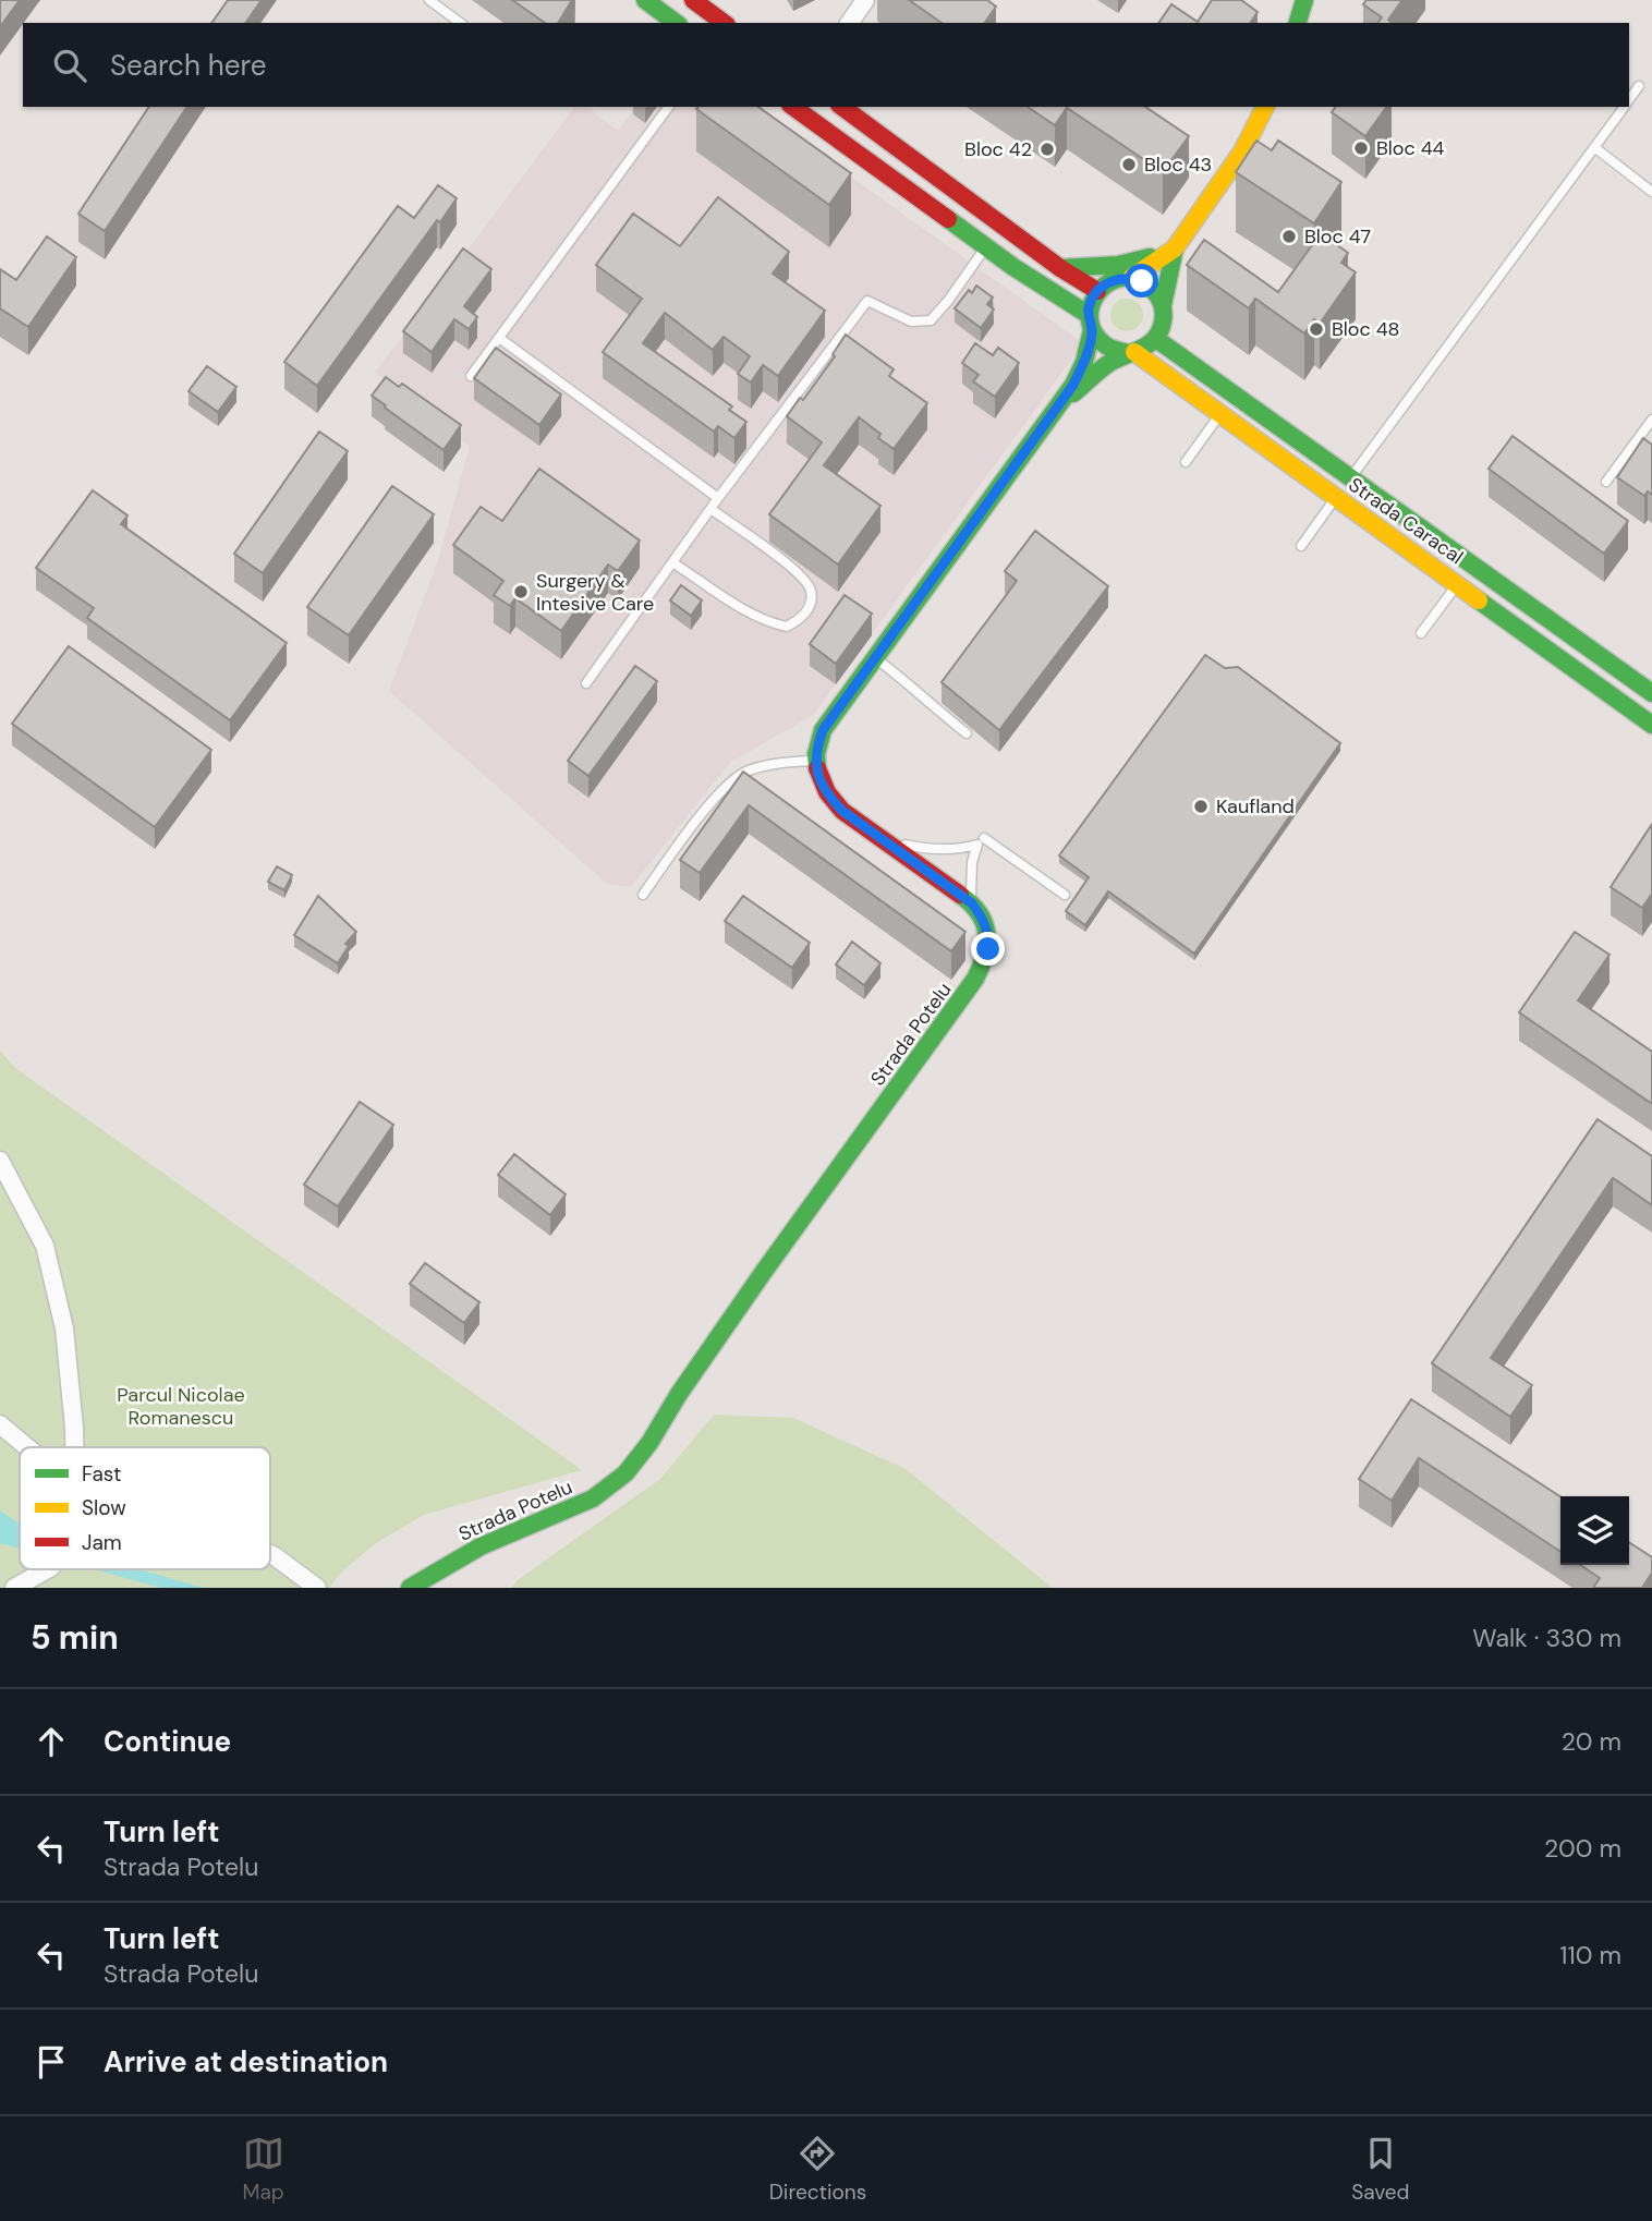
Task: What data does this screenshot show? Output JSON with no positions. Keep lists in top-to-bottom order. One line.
{"streets":{"main road":["Strada Caracal","Strada Potelu"]},"parks":["Parcul Nicolae Romanescu"],"places":["Bloc 44","Bloc 42","Bloc 43","Bloc 47","Bloc 48","Surgery & Intesive Care","Kaufland"],"legend":["Fast","Slow","Jam"],"page":{"search":"Search here","heading":["5 min","Walk · 330 m"],"list":[["Continue","20 m"],["Turn left","Strada Potelu","200 m"],["Turn left","Strada Potelu","110 m"],"Arrive at destination"],"nav":["Map","Directions","Saved"]}}
